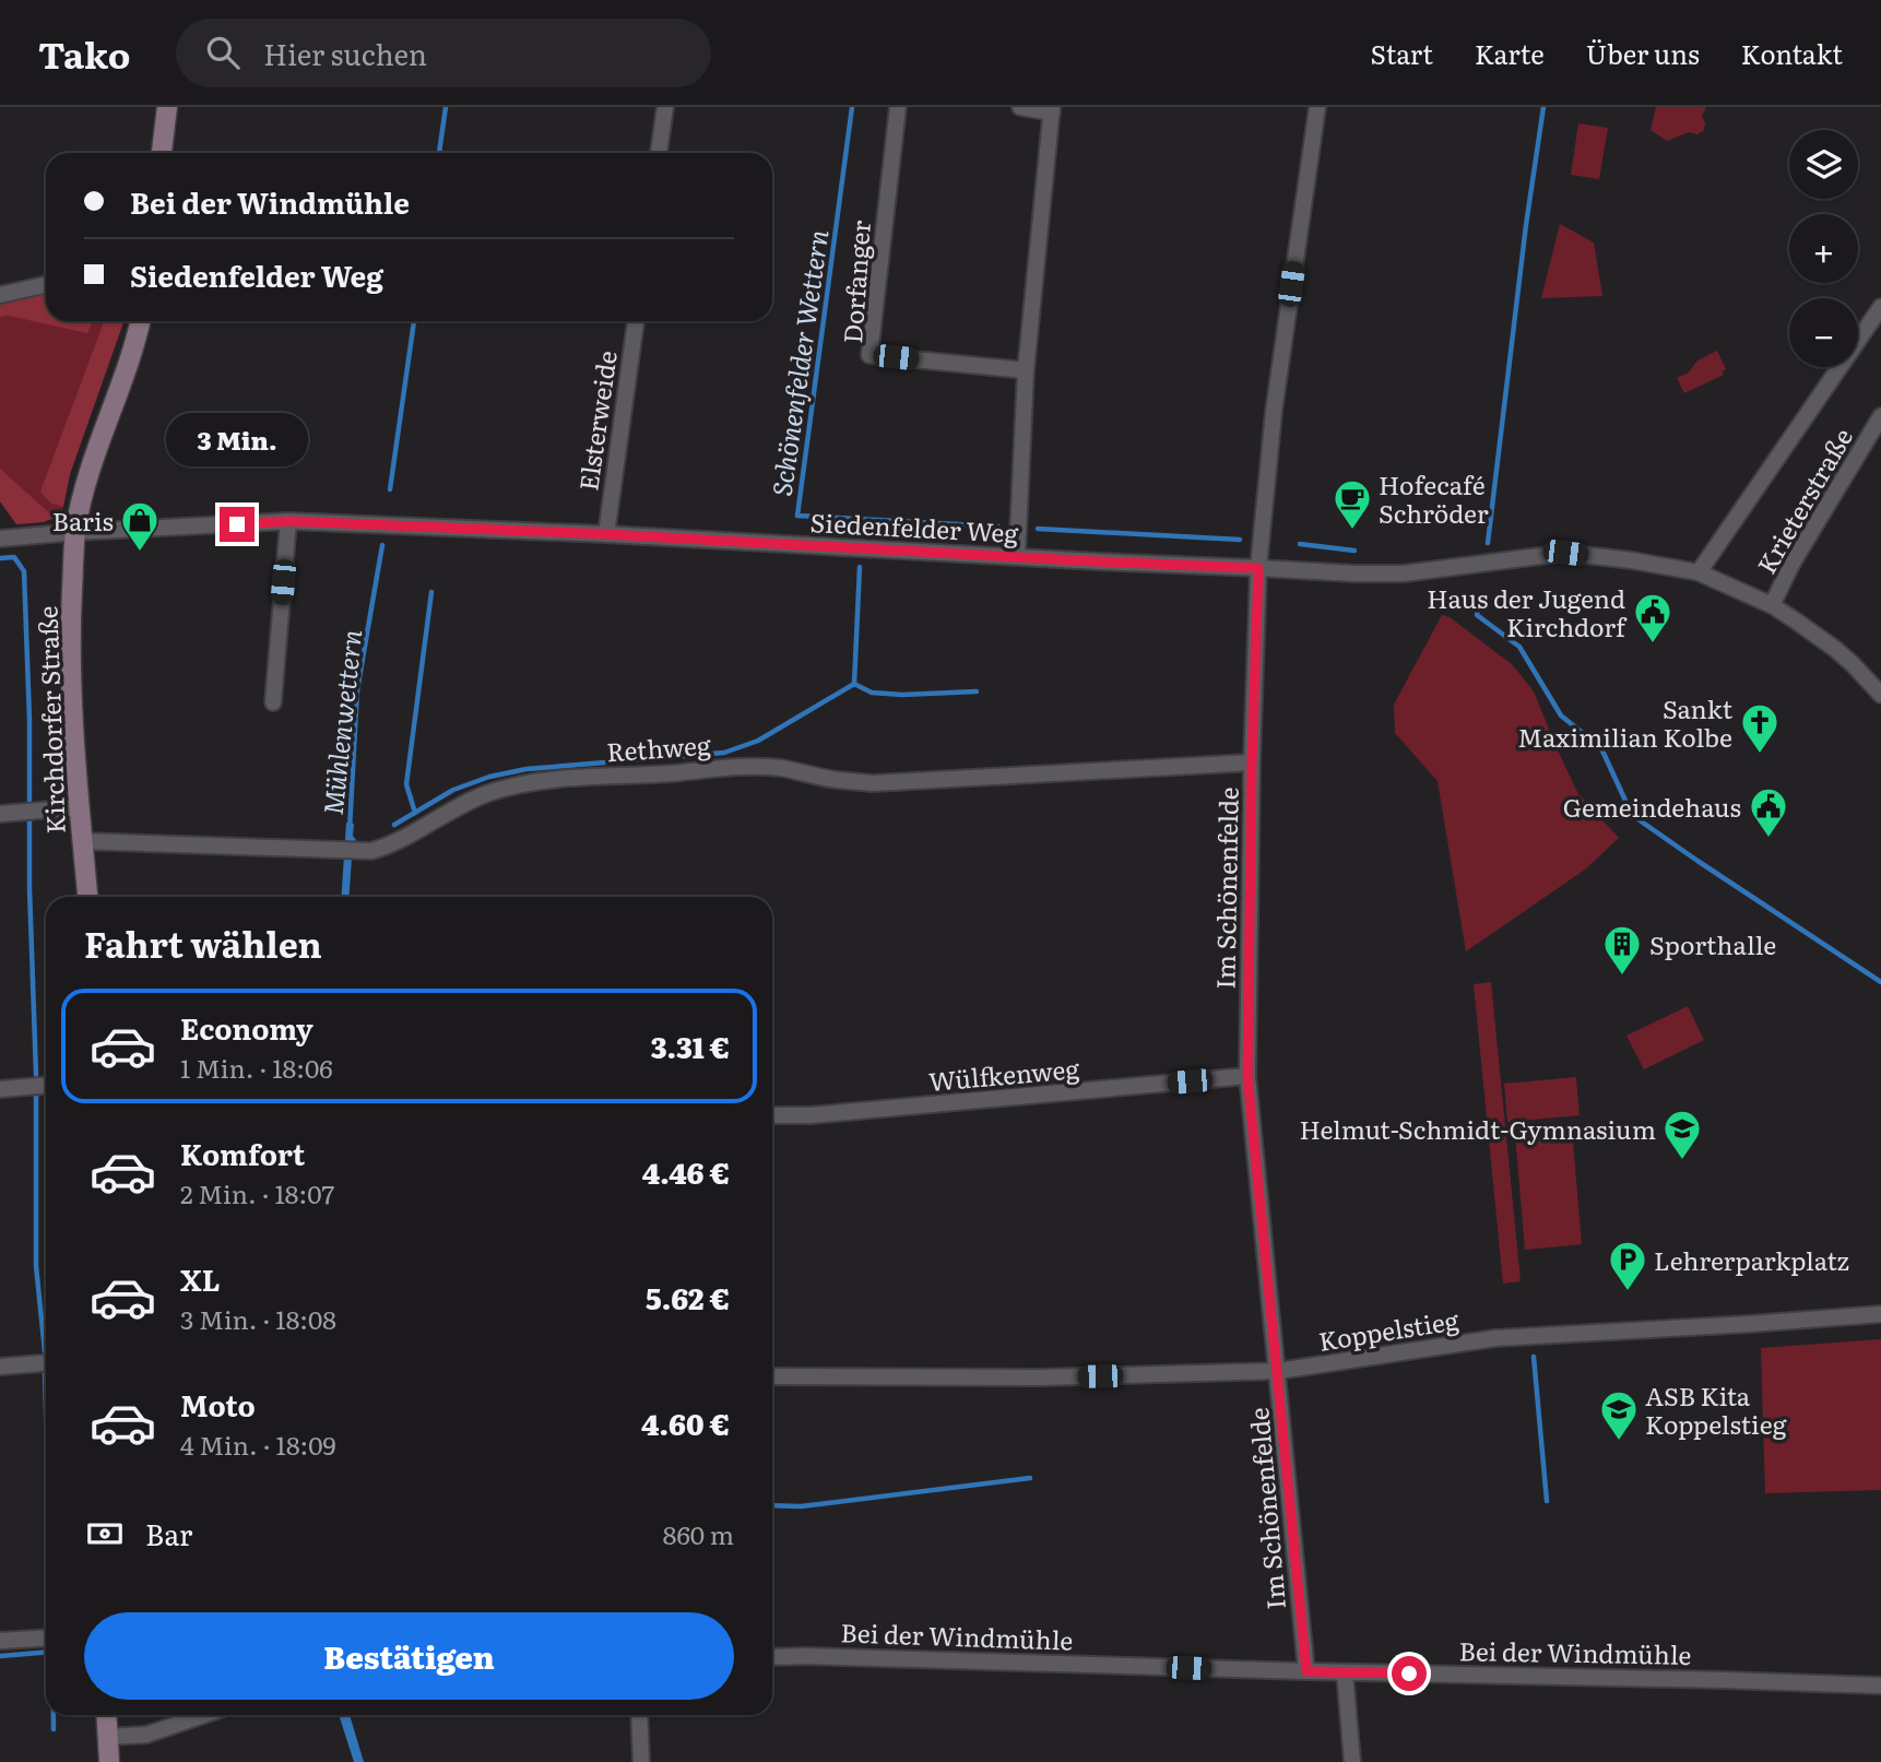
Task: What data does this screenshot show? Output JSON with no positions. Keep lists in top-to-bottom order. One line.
{"streets":{"street":["Dorfanger","Elsterweide","Krieterstraße","Siedenfelder Weg","Kirchdorfer Straße","Rethweg","Im Schönenfelde","Wülfkenweg","Koppelstieg","Bei der Windmühle"]},"crossings":[["Elsterweide","Siedenfelder Weg"],["Krieterstraße","Siedenfelder Weg"],["Siedenfelder Weg","Kirchdorfer Straße"],["Siedenfelder Weg","Im Schönenfelde"],["Kirchdorfer Straße","Rethweg"],["Rethweg","Im Schönenfelde"],["Im Schönenfelde","Wülfkenweg"],["Im Schönenfelde","Koppelstieg"],["Im Schönenfelde","Bei der Windmühle"]],"water":["Schönenfelder Wettern","Mühlenwettern"],"places":{"cafe":["Hofecafé Schröder"],"shop":["Baris"],"public building":["Haus der Jugend Kirchdorf","Gemeindehaus"],"church":["Sankt Maximilian Kolbe"],"building":["Sporthalle"],"school or university":["Helmut-Schmidt-Gymnasium","ASB Kita Koppelstieg"],"parking":["Lehrerparkplatz"]},"page":{"header":"Tako","search":"Hier suchen","nav":["Start","Karte","Über uns","Kontakt"],"map_buttons":["+","−"],"banner":["Bei der Windmühle","Siedenfelder Weg"],"bubble":"3 Min.","heading":"Fahrt wählen","list":[{"name":"Economy","note":"1 Min. · 18:06","value":"3.31 €"},{"name":"Komfort","note":"2 Min. · 18:07","value":"4.46 €"},{"name":"XL","note":"3 Min. · 18:08","value":"5.62 €"},{"name":"Moto","note":"4 Min. · 18:09","value":"4.60 €"}],"pay":["Bar","860 m"],"buttons":"Bestätigen"}}
